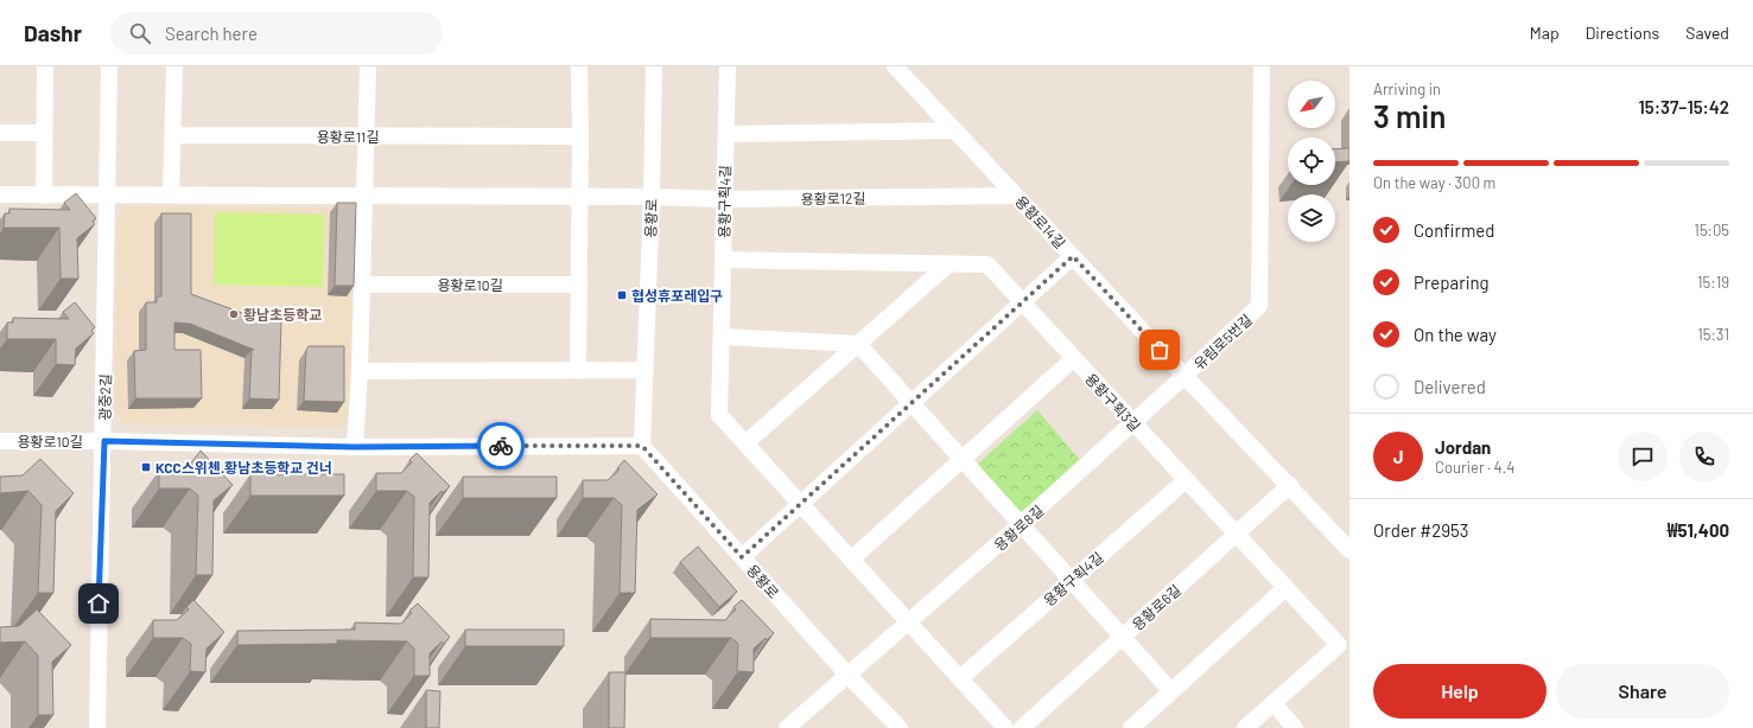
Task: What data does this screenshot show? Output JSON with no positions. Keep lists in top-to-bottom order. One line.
{"streets":{"street":["용황로11길","용황로12길","용황구획4길","용황로","용황로14길","용황로10길","유림로5번길","광중2길","용황구획3길","용황로8길","용황로6길"]},"crossings":[["용황로12길","용황구획4길"],["용황로12길","용황로"],["용황로12길","용황로14길"],["용황구획4길","용황구획3길"],["용황구획4길","용황로8길"],["용황로","용황로10길"],["용황로","용황로8길"],["용황로14길","유림로5번길"],["용황로14길","용황로8길"],["용황로10길","광중2길"],["유림로5번길","용황로8길"],["유림로5번길","용황로6길"],["용황구획3길","용황로8길"],["용황구획3길","용황로6길"]],"places":{"transit":["협성휴포레입구","KCC스위첸.황남초등학교 건너"],"other":["황남초등학교"]},"north":"bottom left","page":{"header":"Dashr","search":"Search here","nav":["Map","Directions","Saved"],"heading":["3 min","Arriving in","15:37–15:42"],"panel":["Jordan","Courier · 4.4","Order #2953","₩51,400"],"bar":"On the way · 300 m","list":[["Confirmed","15:05"],["Preparing","15:19"],["On the way","15:31"],"Delivered"],"round":"J","buttons":["Help","Share"]}}
